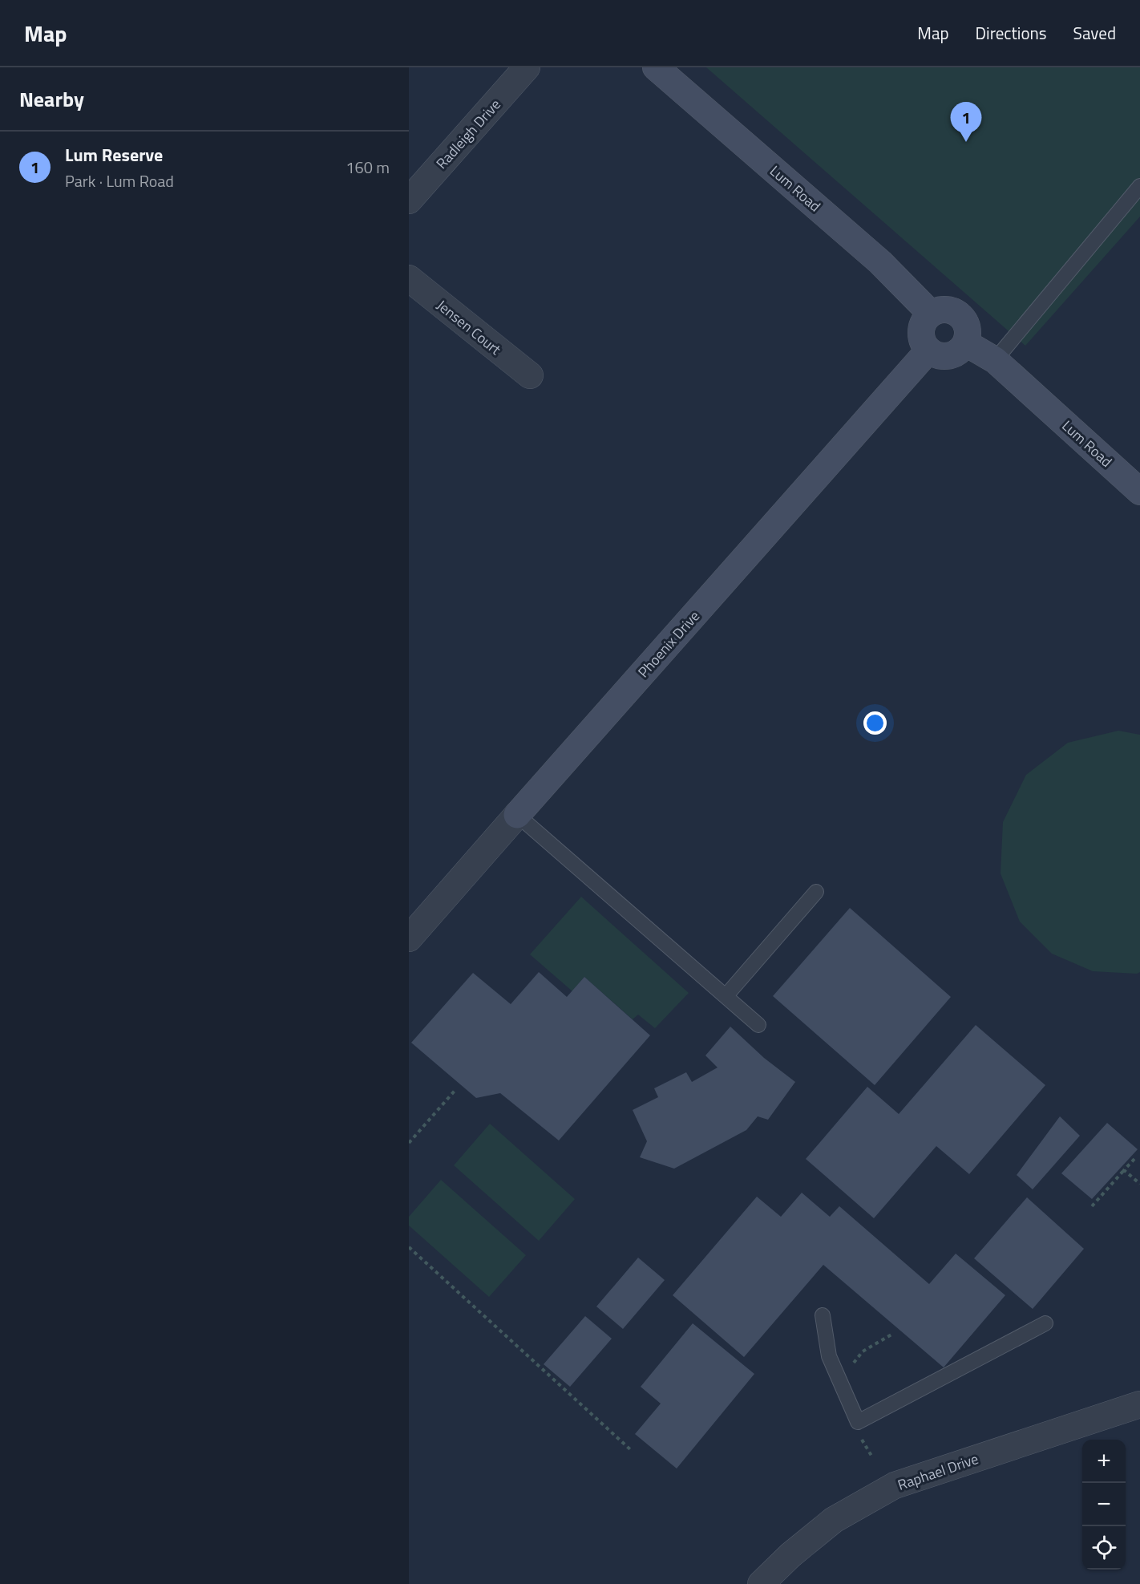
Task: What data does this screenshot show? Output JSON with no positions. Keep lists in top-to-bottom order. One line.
{"streets":{"street":["Radleigh Drive","Lum Road","Jensen Court","Phoenix Drive","Raphael Drive"]},"crossings":[["Lum Road","Phoenix Drive"]],"page":{"header":"Map","nav":["Map","Directions","Saved"],"heading":"Nearby","pins":"1","list":[{"mark":"1","name":"Lum Reserve","note":"Park · Lum Road","value":"160 m"}],"map_buttons":["+","−"]}}
